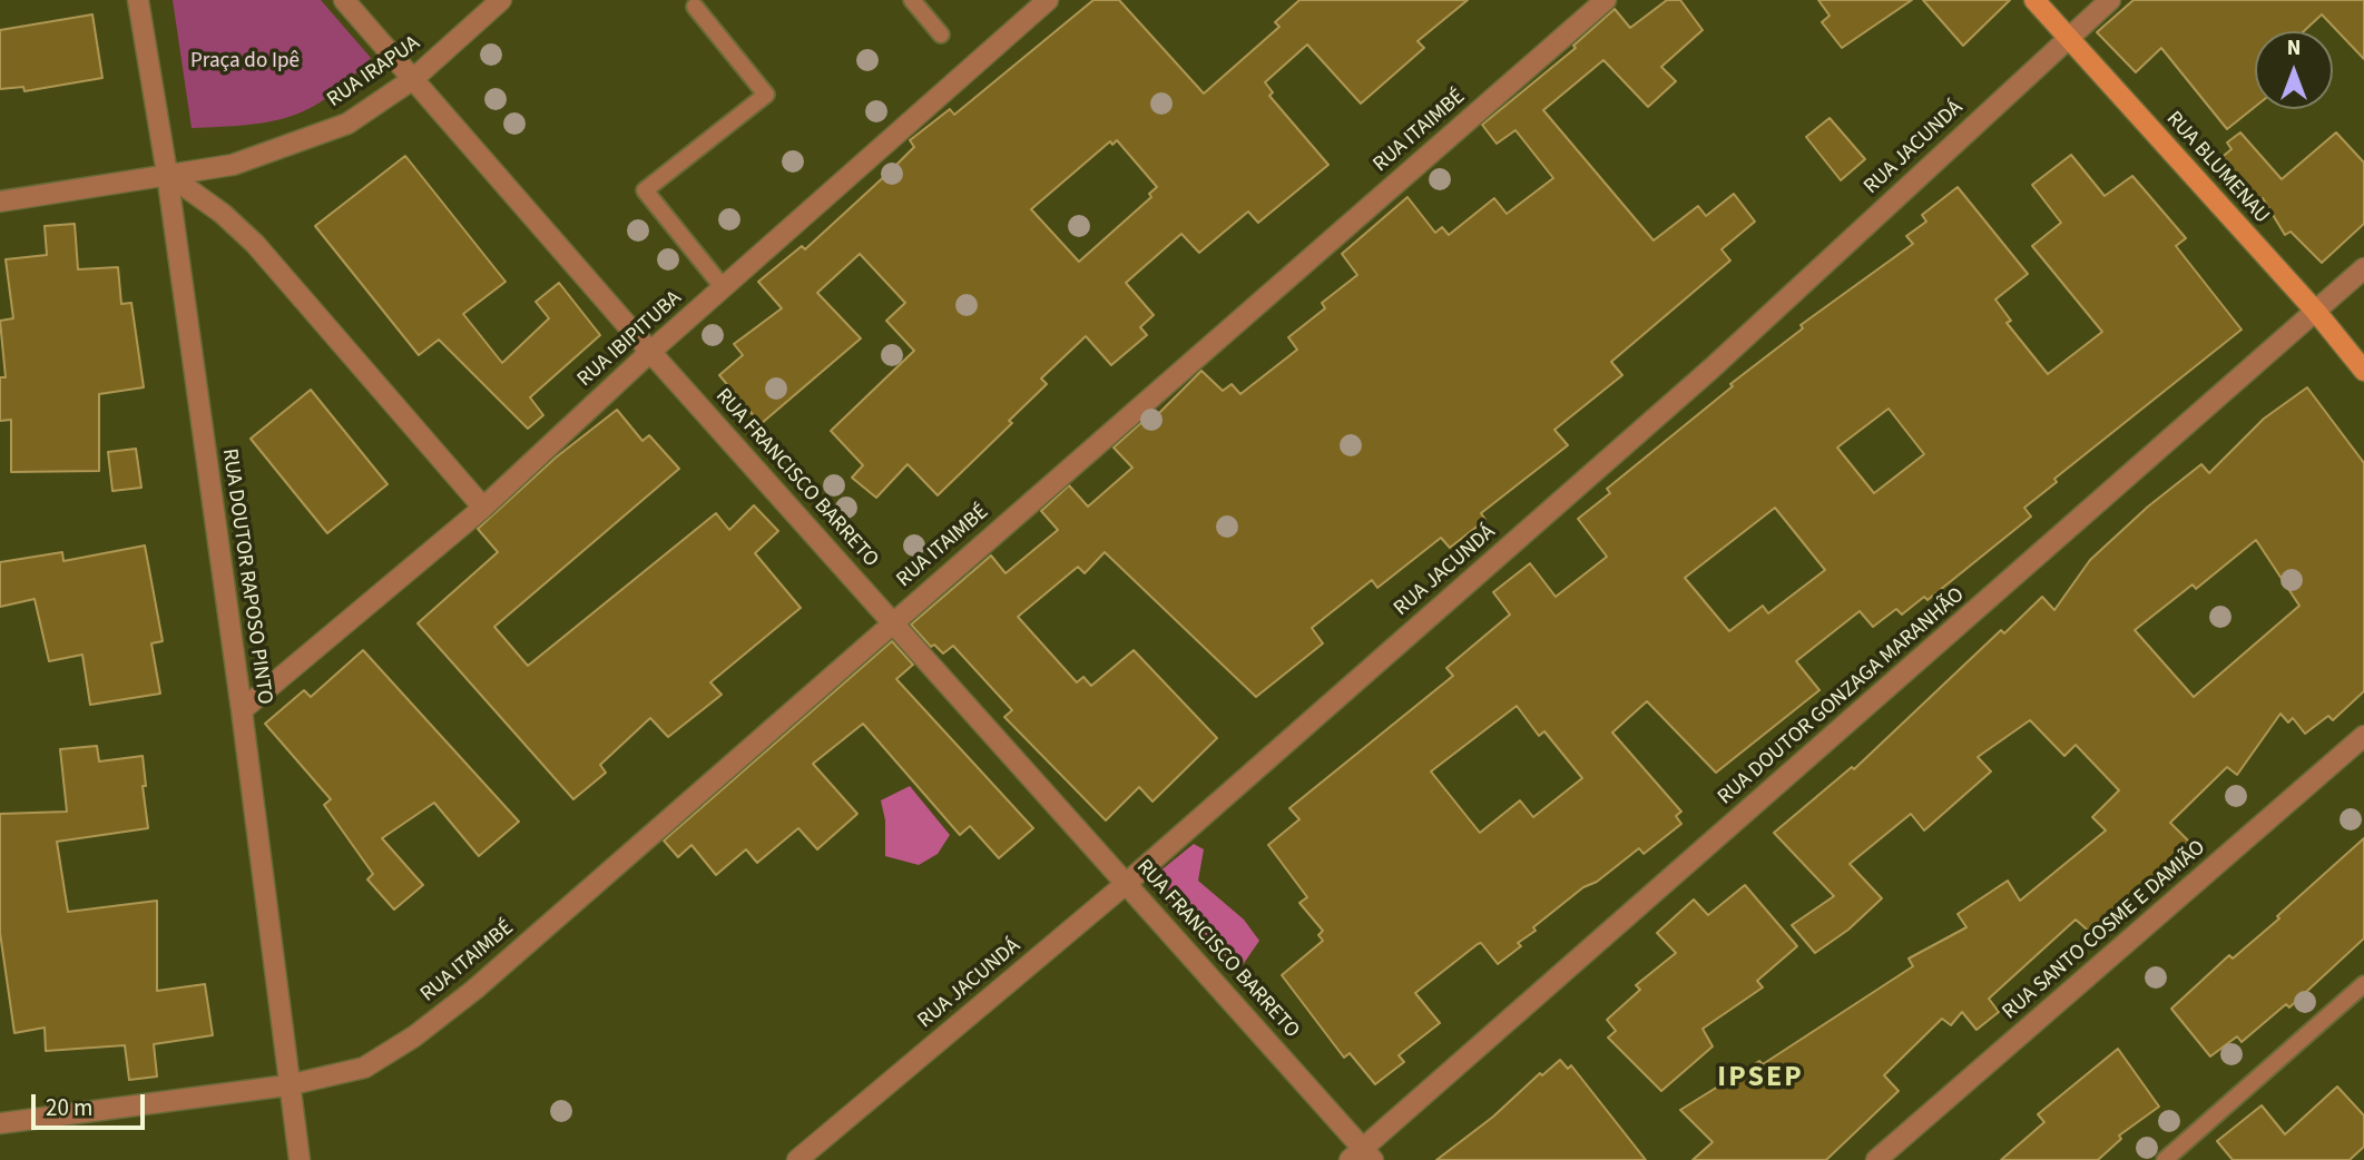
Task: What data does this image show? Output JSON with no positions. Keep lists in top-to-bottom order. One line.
{"streets":{"main road":["RUA BLUMENAU"],"street":["RUA IRAPUA","RUA ITAIMBÉ","RUA JACUNDÁ","RUA IBIPITUBA","RUA FRANCISCO BARRETO","RUA DOUTOR RAPOSO PINTO","RUA DOUTOR GONZAGA MARANHÃO","RUA SANTO COSME E DAMIÃO"]},"crossings":[["RUA IRAPUA","RUA FRANCISCO BARRETO"],["RUA IRAPUA","RUA DOUTOR RAPOSO PINTO"],["RUA ITAIMBÉ","RUA FRANCISCO BARRETO"],["RUA ITAIMBÉ","RUA DOUTOR RAPOSO PINTO"],["RUA JACUNDÁ","RUA BLUMENAU"],["RUA JACUNDÁ","RUA FRANCISCO BARRETO"],["RUA BLUMENAU","RUA DOUTOR GONZAGA MARANHÃO"],["RUA IBIPITUBA","RUA FRANCISCO BARRETO"],["RUA IBIPITUBA","RUA DOUTOR RAPOSO PINTO"],["RUA FRANCISCO BARRETO","RUA DOUTOR GONZAGA MARANHÃO"]],"districts":["IPSEP"],"parks":["Praça do Ipê"],"scale_bar":"20 m","north":"top"}
